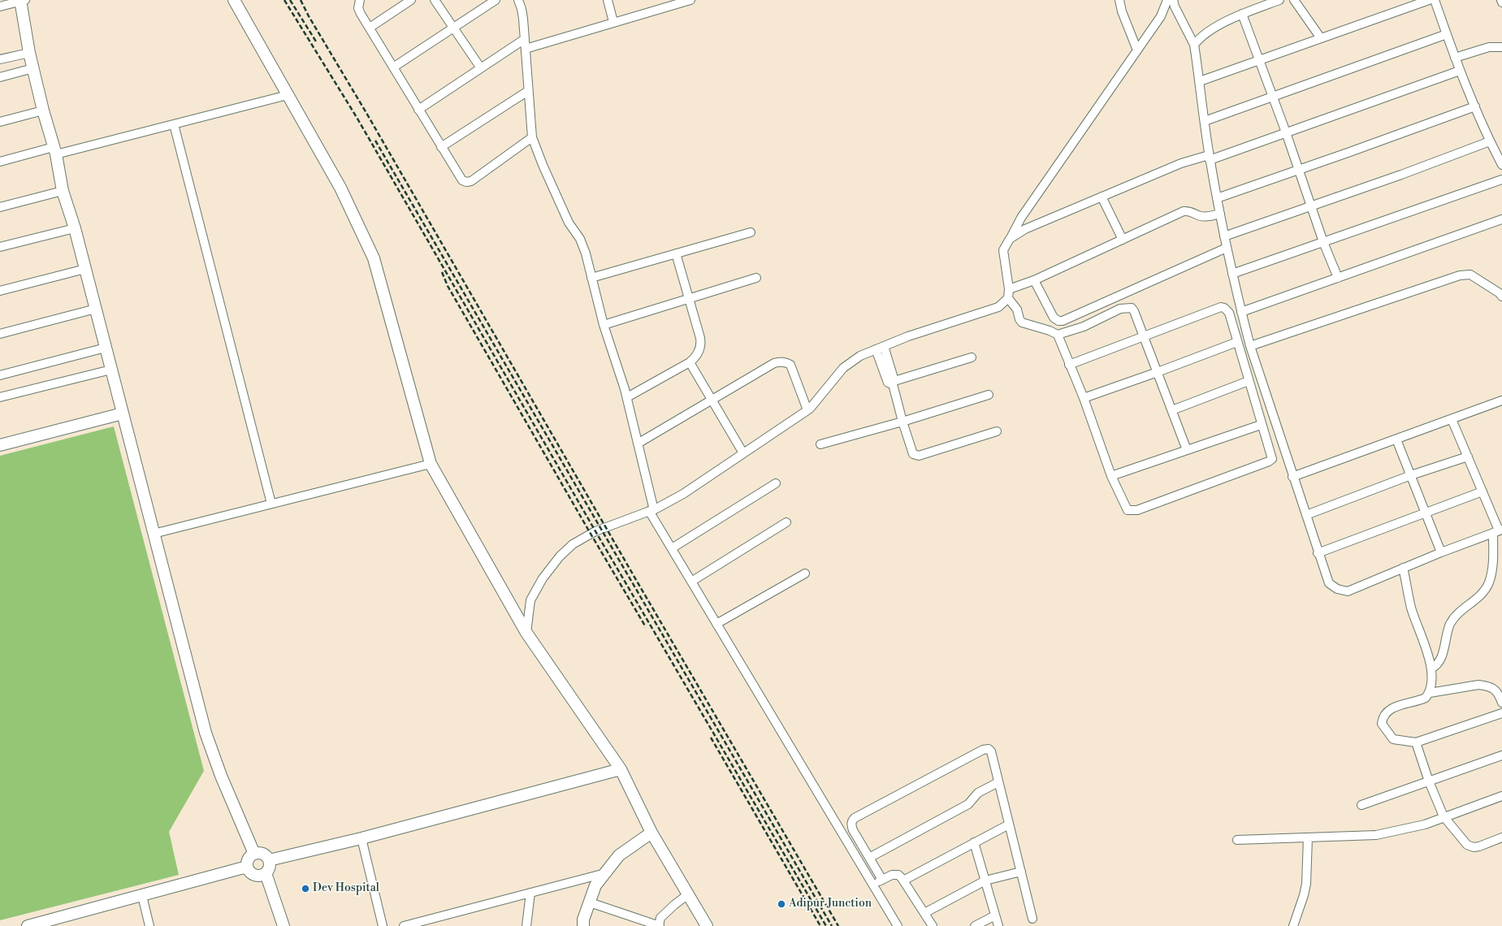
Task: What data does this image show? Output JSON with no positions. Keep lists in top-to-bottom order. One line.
{"places":["Dev Hospital","Adipur Junction"]}
